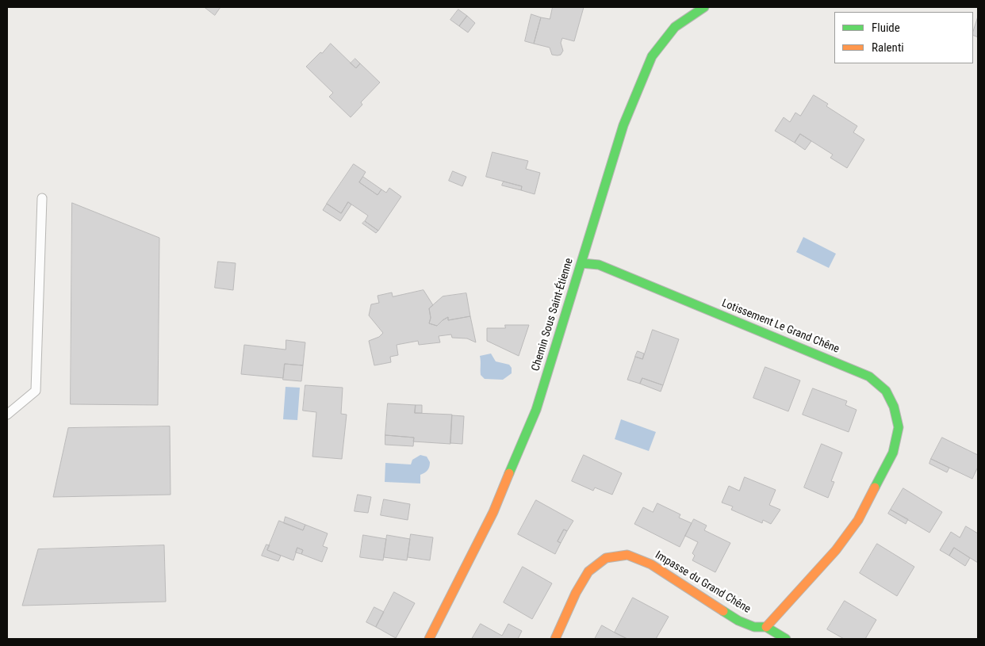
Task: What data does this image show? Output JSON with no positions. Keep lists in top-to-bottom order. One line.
{"streets":{"street":["Chemin Sous Saint-Étienne","Lotissement Le Grand Chêne","Impasse du Grand Chêne"]},"crossings":[["Chemin Sous Saint-Étienne","Lotissement Le Grand Chêne"],["Lotissement Le Grand Chêne","Impasse du Grand Chêne"]],"legend":["Fluide","Ralenti"]}
